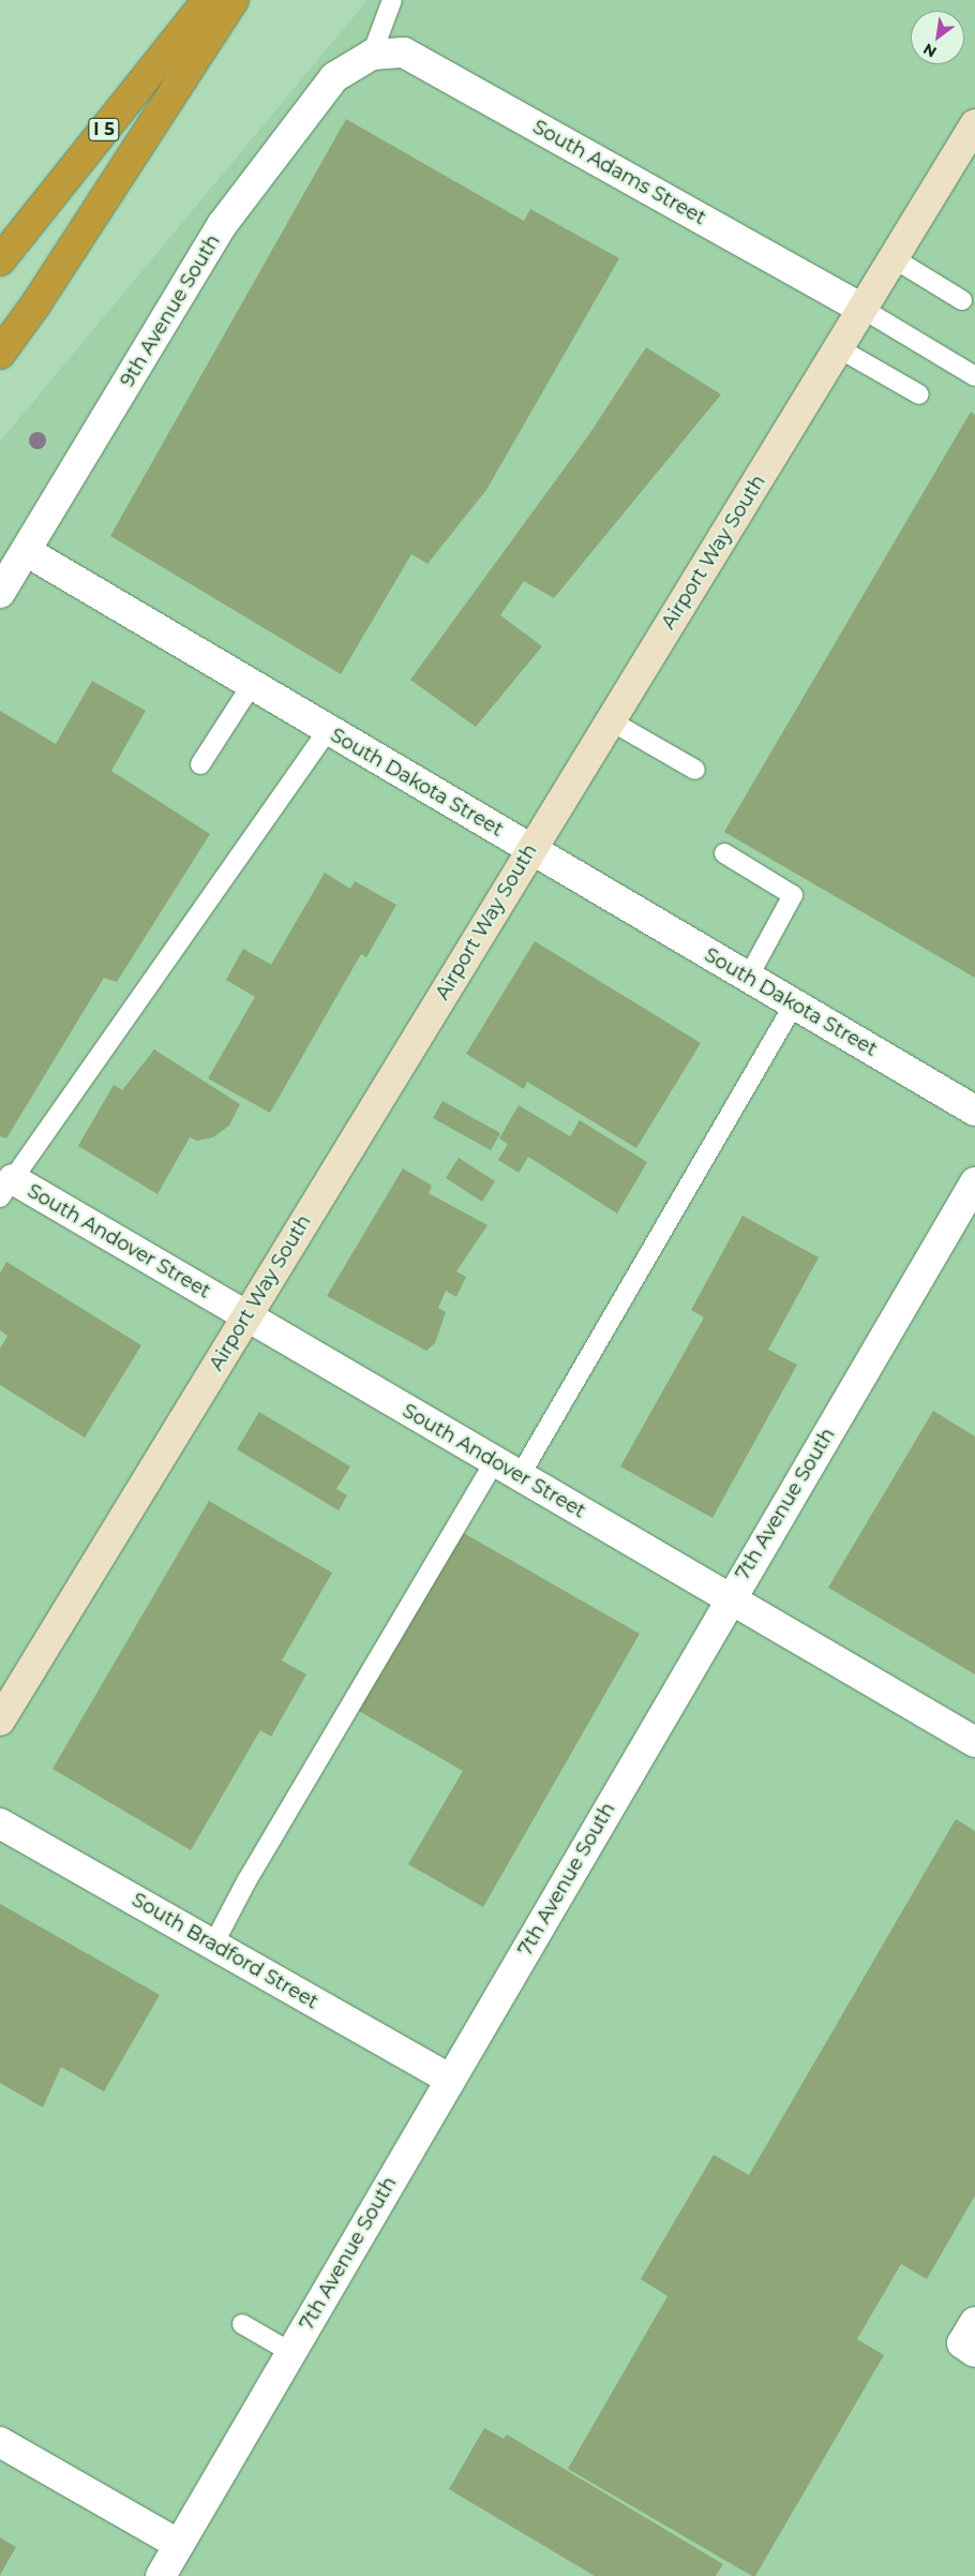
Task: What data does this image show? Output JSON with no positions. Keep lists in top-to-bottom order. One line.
{"streets":{"highway":["I 5"],"main road":["Airport Way South"],"street":["South Adams Street","9th Avenue South","South Dakota Street","South Andover Street","7th Avenue South","South Bradford Street"]},"crossings":[["South Adams Street","9th Avenue South"],["South Adams Street","Airport Way South"],["9th Avenue South","South Dakota Street"],["Airport Way South","South Dakota Street"],["Airport Way South","South Andover Street"],["South Andover Street","7th Avenue South"],["7th Avenue South","South Bradford Street"]],"north":"bottom left"}
